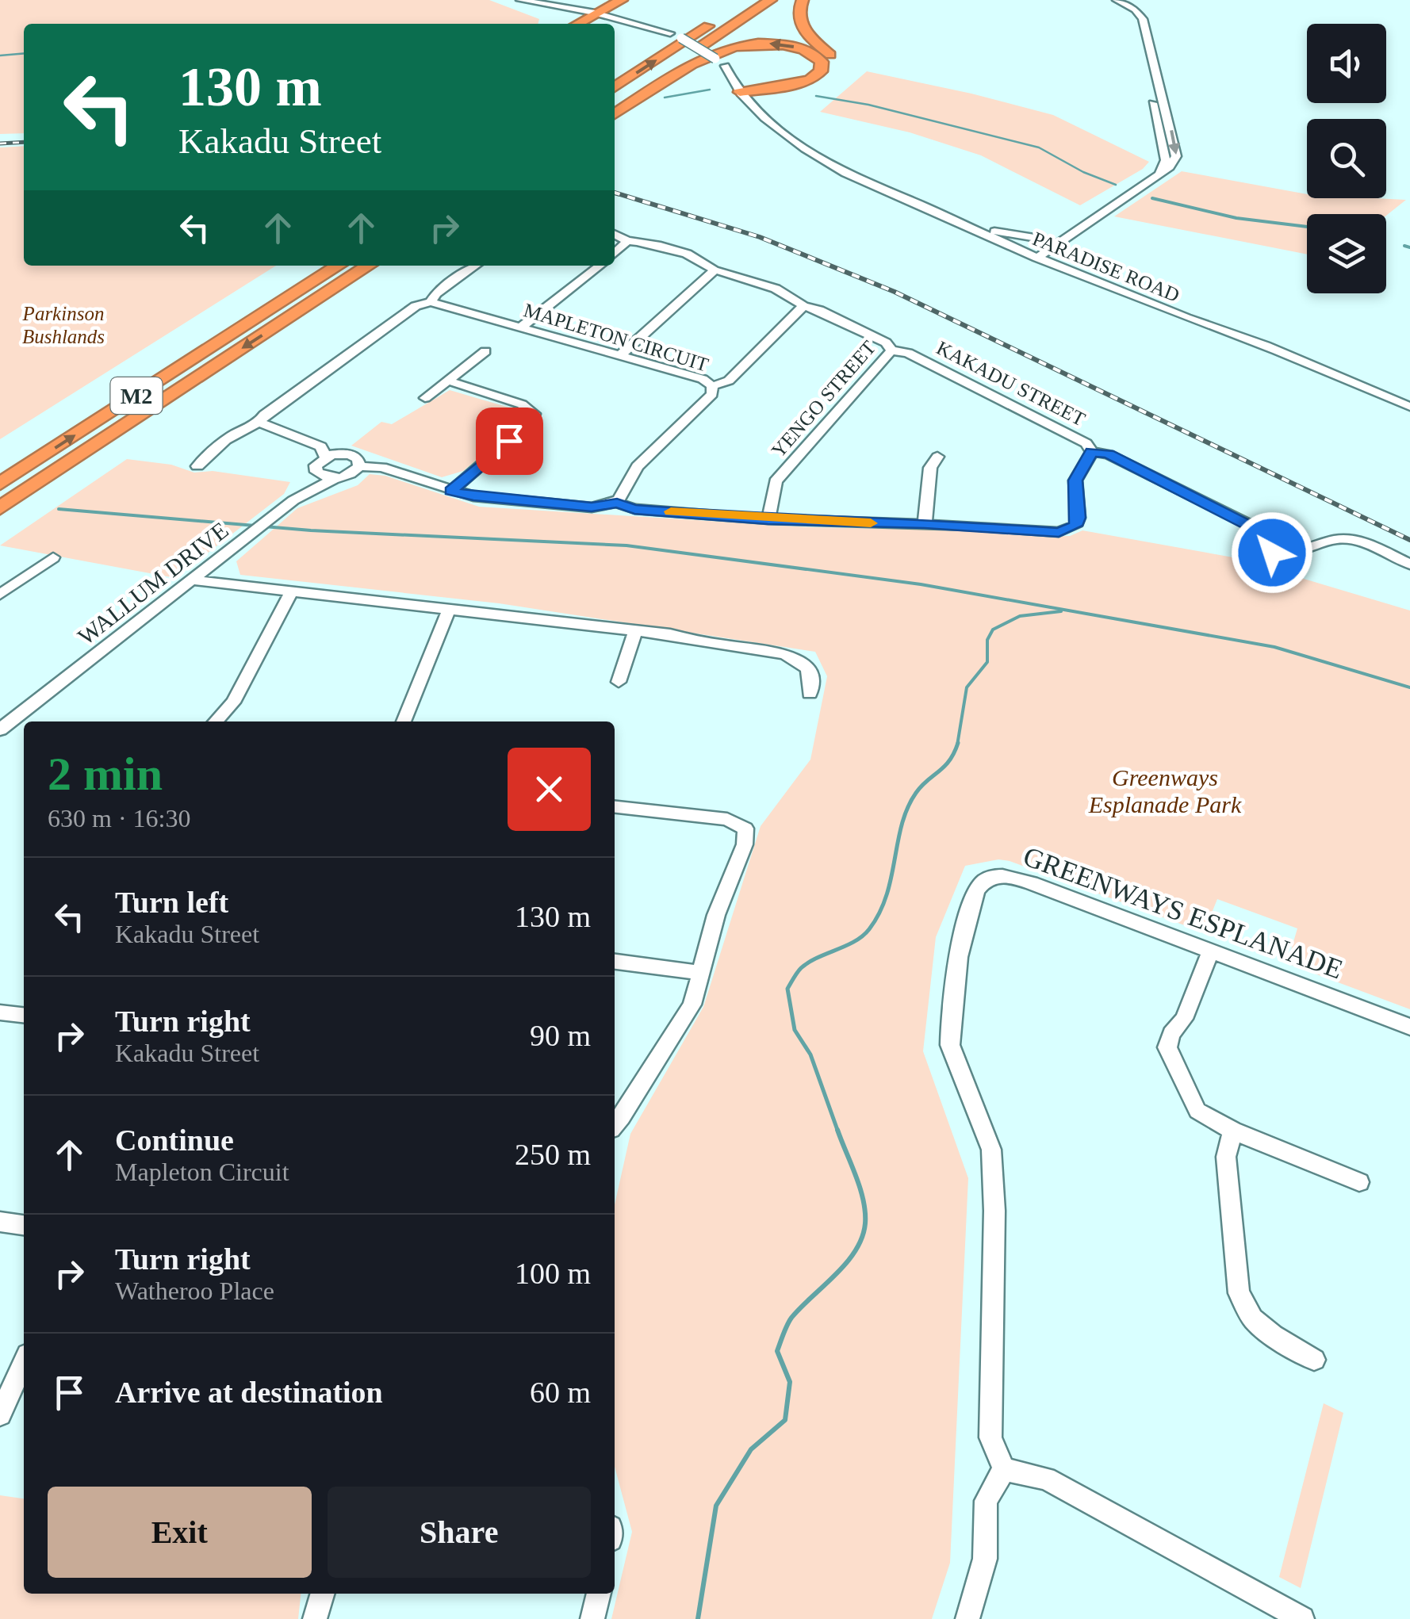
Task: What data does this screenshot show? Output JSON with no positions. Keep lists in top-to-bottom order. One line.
{"streets":{"highway":["M2"],"street":["PARADISE ROAD","MAPLETON CIRCUIT","KAKADU STREET","YENGO STREET","WALLUM DRIVE","GREENWAYS ESPLANADE"]},"crossings":[["MAPLETON CIRCUIT","KAKADU STREET"],["KAKADU STREET","YENGO STREET"]],"parks":["Parkinson Bushlands","Greenways Esplanade Park"],"page":{"turn":["130 m","Kakadu Street"],"heading":["2 min","630 m · 16:30"],"list":[{"name":"Turn left","note":"Kakadu Street","value":"130 m"},{"name":"Turn right","note":"Kakadu Street","value":"90 m"},{"name":"Continue","note":"Mapleton Circuit","value":"250 m"},{"name":"Turn right","note":"Watheroo Place","value":"100 m"},{"name":"Arrive at destination","value":"60 m"}],"buttons":["Exit","Share"]}}
